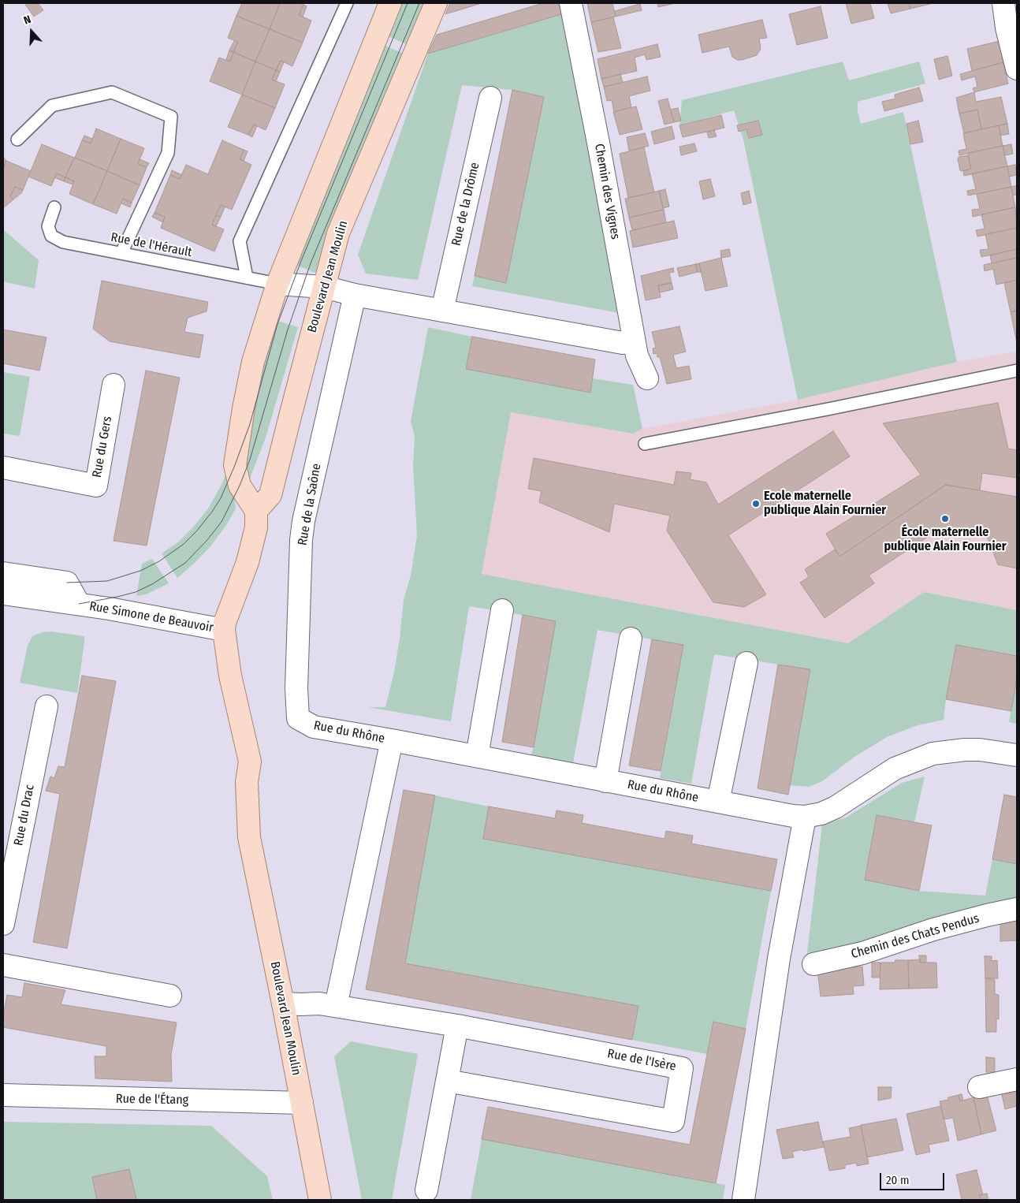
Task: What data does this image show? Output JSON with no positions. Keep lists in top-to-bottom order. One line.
{"streets":{"main road":["Boulevard Jean Moulin"],"street":["Chemin des Vignes","Rue de la Drôme","Rue du Gers","Rue de la Saône","Rue Simone de Beauvoir","Rue du Rhône","Rue du Drac","Chemin des Chats Pendus","Rue de l'Isère","Rue de l'Étang"],"lane":["Rue de l'Hérault"]},"crossings":[["Boulevard Jean Moulin","Rue Simone de Beauvoir"],["Boulevard Jean Moulin","Rue de l'Isère"],["Boulevard Jean Moulin","Rue de l'Étang"],["Rue de la Saône","Rue du Rhône"]],"places":["Ecole maternelle publique Alain Fournier","École maternelle publique Alain Fournier"],"scale_bar":"20 m","north":"top"}
